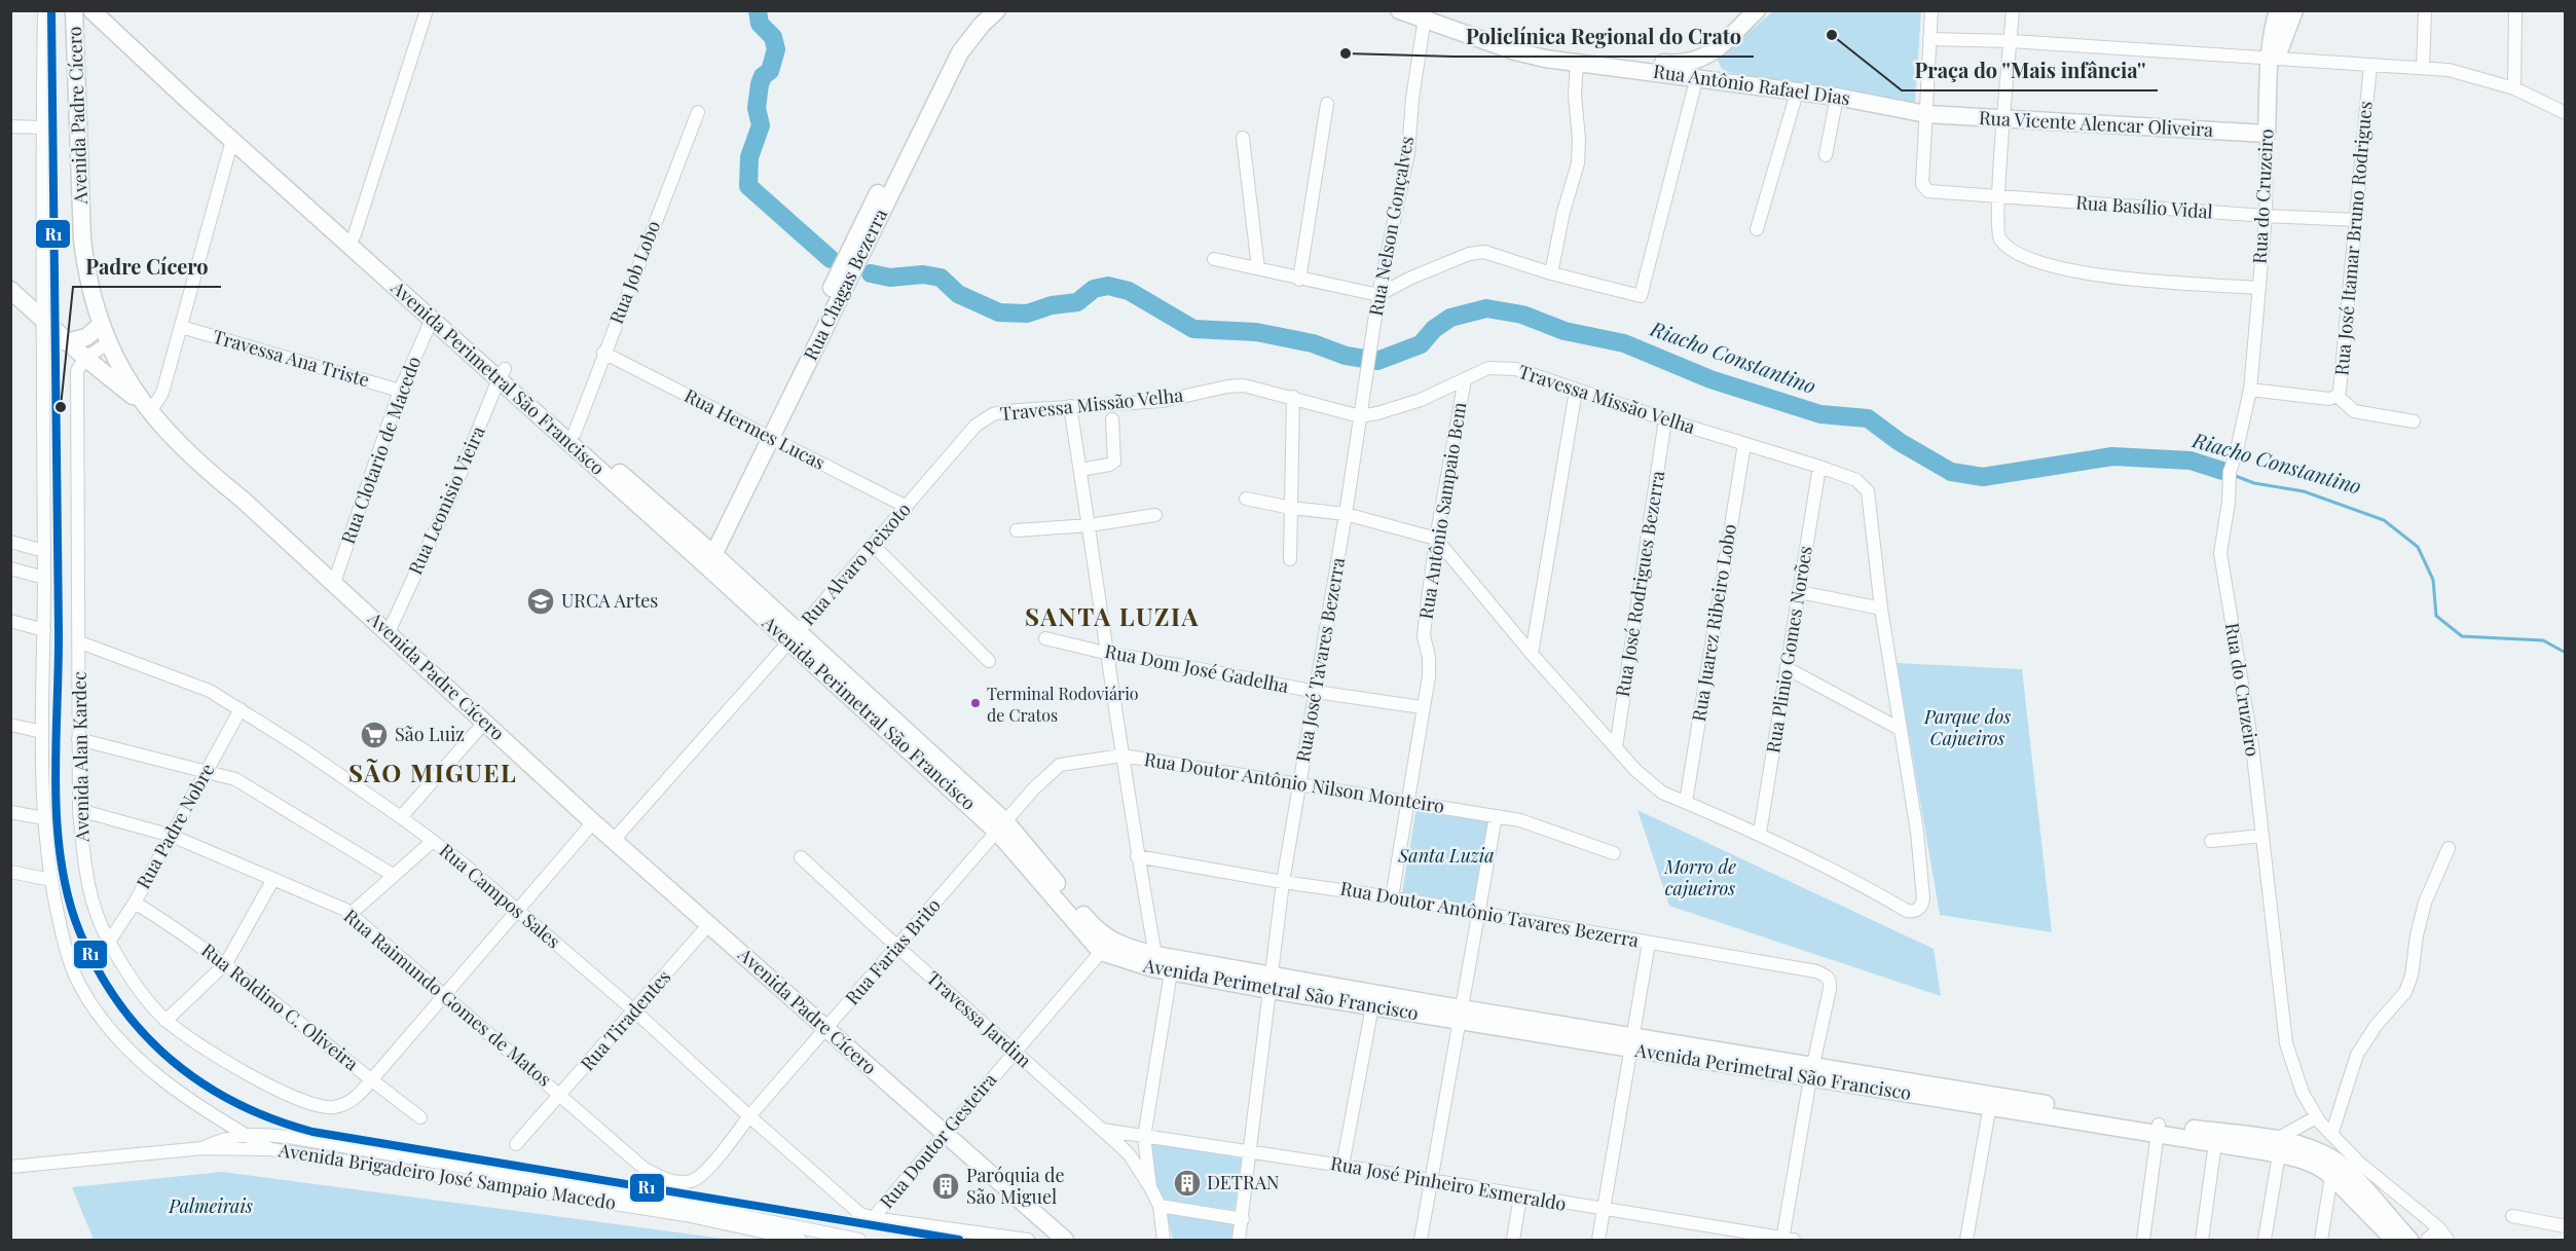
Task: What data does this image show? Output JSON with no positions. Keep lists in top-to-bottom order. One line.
{"streets":{"main road":["Rua Antônio Rafael Dias","Avenida Padre Cícero","Rua Vicente Alencar Oliveira","Rua do Cruzeiro","Rua Chagas Bezerra","Avenida Perimetral São Francisco"],"street":["Rua Basílio Vidal","Rua Nelson Gonçalves","Rua José Itamar Bruno Rodrigues","Rua Job Lobo","Travessa Ana Triste","Travessa Missão Velha","Rua Hermes Lucas","Rua Clotario de Macedo","Rua Leonisio Vieira","Rua Antônio Sampaio Bem","Rua Alvaro Peixoto","Rua José Rodrigues Bezerra","Rua Juarez Ribeiro Lobo","Rua Plinio Gomes Norões","Rua José Tavares Bezerra","Rua Dom José Gadelha","Avenida Alan Kardec","Rua Doutor Antônio Nilson Monteiro","Rua Padre Nobre","Rua Campos Sales","Rua Doutor Antônio Tavares Bezerra","Rua Farias Brito","Rua Raimundo Gomes de Matos","Rua Roldino C. Oliveira","Travessa Jardim","Rua Tiradentes","Rua Doutor Gesteira","Avenida Brigadeiro José Sampaio Macedo","Rua José Pinheiro Esmeraldo"]},"crossings":[["Rua Antônio Rafael Dias","Rua Vicente Alencar Oliveira"],["Rua Antônio Rafael Dias","Rua Basílio Vidal"],["Rua Antônio Rafael Dias","Rua Nelson Gonçalves"],["Avenida Padre Cícero","Rua Clotario de Macedo"],["Avenida Padre Cícero","Rua Leonisio Vieira"],["Avenida Padre Cícero","Rua Alvaro Peixoto"],["Avenida Padre Cícero","Rua Farias Brito"],["Avenida Padre Cícero","Rua Tiradentes"],["Avenida Padre Cícero","Rua Doutor Gesteira"],["Rua Vicente Alencar Oliveira","Rua do Cruzeiro"],["Rua Vicente Alencar Oliveira","Rua Basílio Vidal"],["Rua do Cruzeiro","Rua Basílio Vidal"],["Rua do Cruzeiro","Rua José Itamar Bruno Rodrigues"],["Rua Basílio Vidal","Rua José Itamar Bruno Rodrigues"],["Rua Nelson Gonçalves","Rua José Tavares Bezerra"],["Rua Job Lobo","Avenida Perimetral São Francisco"],["Rua Job Lobo","Rua Hermes Lucas"],["Rua Chagas Bezerra","Avenida Perimetral São Francisco"],["Rua Chagas Bezerra","Rua Hermes Lucas"],["Travessa Ana Triste","Rua Clotario de Macedo"],["Avenida Perimetral São Francisco","Rua Clotario de Macedo"],["Avenida Perimetral São Francisco","Rua Leonisio Vieira"],["Avenida Perimetral São Francisco","Rua Alvaro Peixoto"],["Avenida Perimetral São Francisco","Rua José Tavares Bezerra"],["Avenida Perimetral São Francisco","Rua Doutor Antônio Nilson Monteiro"],["Avenida Perimetral São Francisco","Rua Doutor Antônio Tavares Bezerra"],["Avenida Perimetral São Francisco","Rua Farias Brito"],["Avenida Perimetral São Francisco","Travessa Jardim"],["Avenida Perimetral São Francisco","Rua Doutor Gesteira"],["Travessa Missão Velha","Rua Antônio Sampaio Bem"],["Travessa Missão Velha","Rua Alvaro Peixoto"],["Travessa Missão Velha","Rua José Rodrigues Bezerra"],["Travessa Missão Velha","Rua Juarez Ribeiro Lobo"],["Travessa Missão Velha","Rua Plinio Gomes Norões"],["Travessa Missão Velha","Rua José Tavares Bezerra"],["Rua Hermes Lucas","Rua Alvaro Peixoto"],["Rua Antônio Sampaio Bem","Rua Dom José Gadelha"],["Rua Antônio Sampaio Bem","Rua Doutor Antônio Nilson Monteiro"],["Rua Antônio Sampaio Bem","Rua Doutor Antônio Tavares Bezerra"],["Rua José Tavares Bezerra","Rua Dom José Gadelha"],["Rua José Tavares Bezerra","Rua Doutor Antônio Nilson Monteiro"],["Rua José Tavares Bezerra","Rua Doutor Antônio Tavares Bezerra"],["Rua José Tavares Bezerra","Rua José Pinheiro Esmeraldo"],["Avenida Alan Kardec","Rua Padre Nobre"],["Avenida Alan Kardec","Rua Campos Sales"],["Avenida Alan Kardec","Rua Raimundo Gomes de Matos"],["Avenida Alan Kardec","Rua Roldino C. Oliveira"],["Rua Doutor Antônio Nilson Monteiro","Rua Farias Brito"],["Rua Padre Nobre","Rua Campos Sales"],["Rua Padre Nobre","Rua Raimundo Gomes de Matos"],["Rua Padre Nobre","Rua Roldino C. Oliveira"],["Rua Campos Sales","Rua Farias Brito"],["Rua Campos Sales","Rua Tiradentes"],["Rua Campos Sales","Rua Doutor Gesteira"],["Rua Farias Brito","Rua Raimundo Gomes de Matos"],["Rua Farias Brito","Travessa Jardim"],["Rua Raimundo Gomes de Matos","Rua Tiradentes"],["Travessa Jardim","Rua Doutor Gesteira"],["Travessa Jardim","Rua José Pinheiro Esmeraldo"]],"districts":["SANTA LUZIA","SÃO MIGUEL"],"water":["Riacho Constantino"],"parks":["Parque dos Cajueiros","Santa Luzia","Morro de cajueiros","Palmeirais"],"places":{"other":["Praça do ''Mais infância''","Policlínica Regional do Crato","Padre Cícero","Terminal Rodoviário de Cratos"],"school or university":["URCA Artes"],"supermarket":["São Luiz"],"building":["DETRAN","Paróquia de São Miguel"]},"lines":["transit line R1"]}
